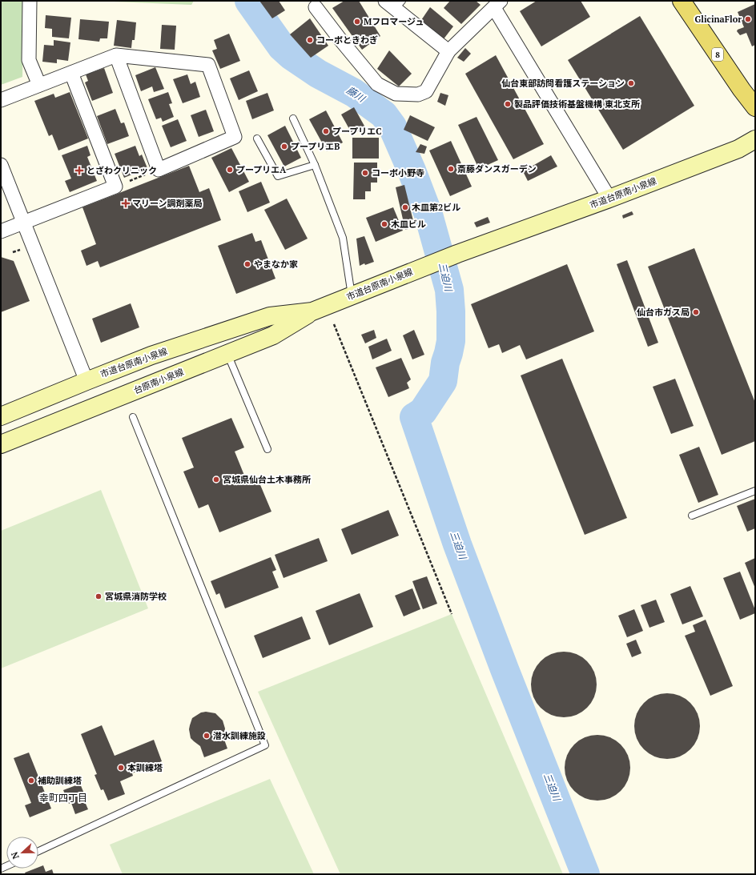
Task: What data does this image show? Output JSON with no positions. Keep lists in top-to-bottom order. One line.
{"streets":{"main road":["8"],"street":["市道台原南小泉線","台原南小泉線"]},"crossings":[["市道台原南小泉線","台原南小泉線"]],"districts":["幸町四丁目"],"water":["藤川","三迫川"],"places":{"other":["GlicinaFlor","Mフロマージュ","コーポときわぎ","仙台東部訪問看護ステーション","製品評価技術基盤機構 東北支所","プープリエC","プープリエB","斎藤ダンスガーデン","プープリエA","コーポ小野寺","木皿第2ビル","木皿ビル","やまなか家","仙台市ガス局","宮城県仙台土木事務所","宮城県消防学校","潜水訓練施設","本訓練塔","補助訓練塔"],"health":["とざわクリニック","マリーン調剤薬局"]},"north":"left"}
